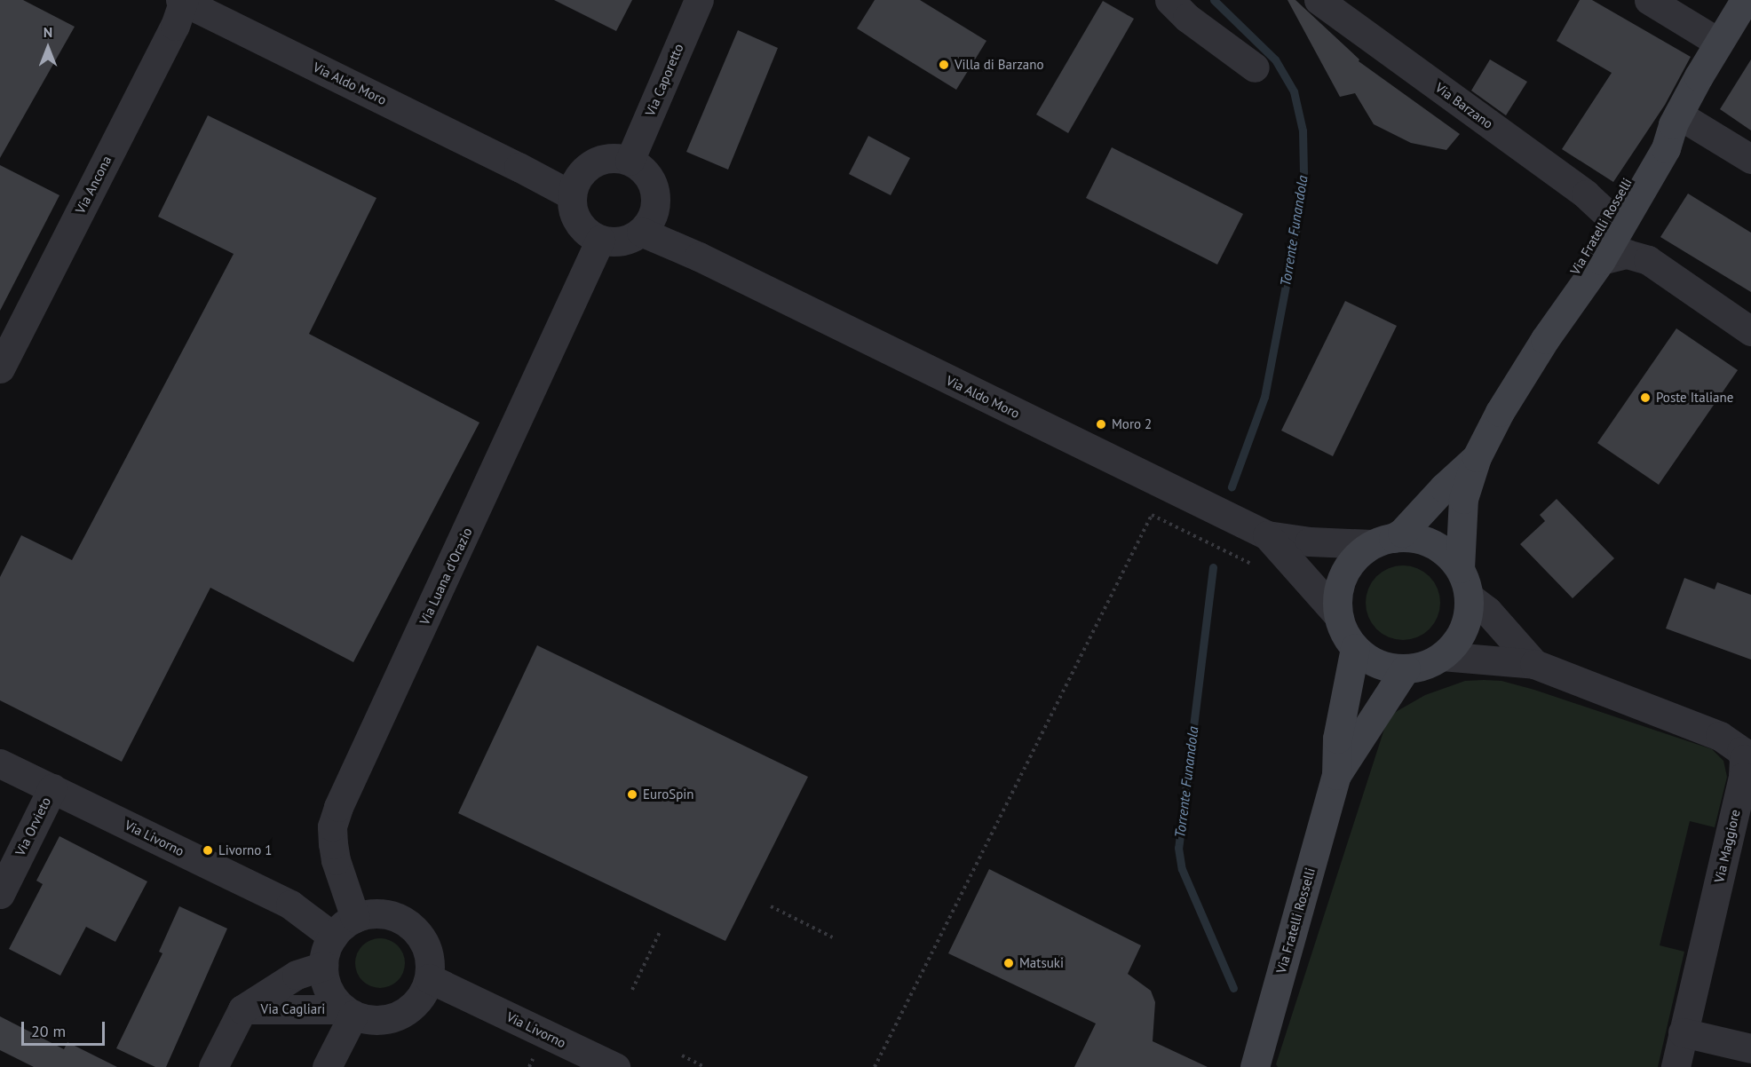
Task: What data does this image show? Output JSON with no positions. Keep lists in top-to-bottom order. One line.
{"streets":{"street":["Via Caporetto","Via Aldo Moro","Via Barzano","Via Ancona","Via Fratelli Rosselli","Via Luana d'Orazio","Via Orvieto","Via Livorno","Via Maggiore","Via Cagliari"]},"crossings":[["Via Caporetto","Via Aldo Moro"],["Via Caporetto","Via Luana d'Orazio"],["Via Aldo Moro","Via Ancona"],["Via Aldo Moro","Via Luana d'Orazio"],["Via Aldo Moro","Via Maggiore"],["Via Barzano","Via Fratelli Rosselli"],["Via Luana d'Orazio","Via Livorno"],["Via Luana d'Orazio","Via Cagliari"],["Via Orvieto","Via Livorno"],["Via Livorno","Via Cagliari"]],"water":["Torrente Funandola"],"places":["Villa di Barzano","Poste Italiane","Moro 2","EuroSpin","Livorno 1","Matsuki"],"scale_bar":"20 m","north":"top"}
